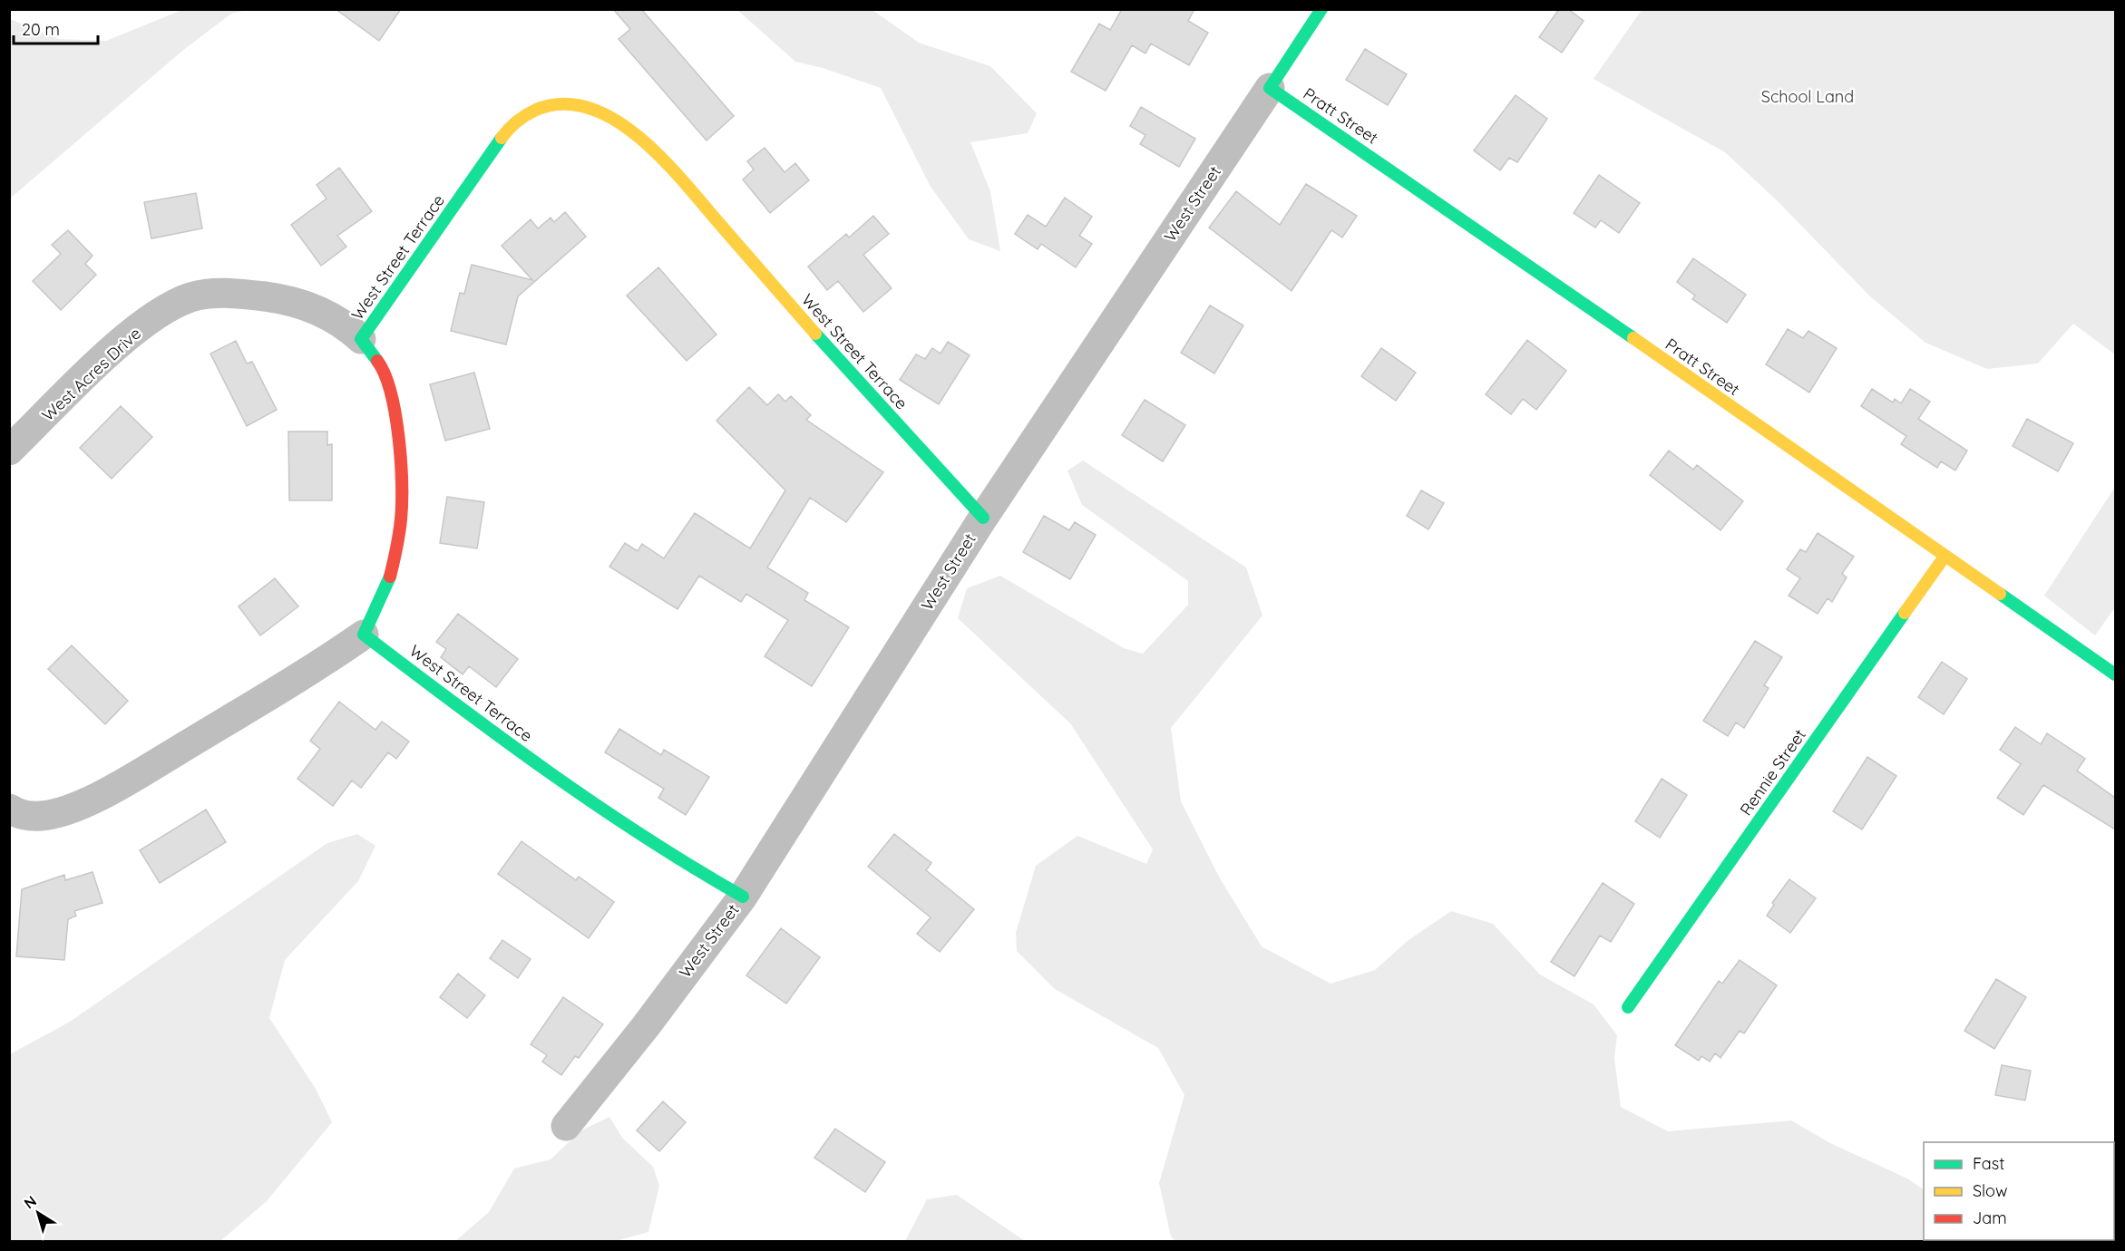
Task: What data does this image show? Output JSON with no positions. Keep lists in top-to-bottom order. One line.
{"streets":{"street":["Pratt Street","West Street","West Street Terrace","West Acres Drive","Rennie Street"]},"crossings":[["Pratt Street","West Street"],["Pratt Street","Rennie Street"],["West Street","West Street Terrace"],["West Street Terrace","West Acres Drive"]],"parks":["School Land"],"legend":["Fast","Slow","Jam"],"scale_bar":"20 m","north":"top left"}
